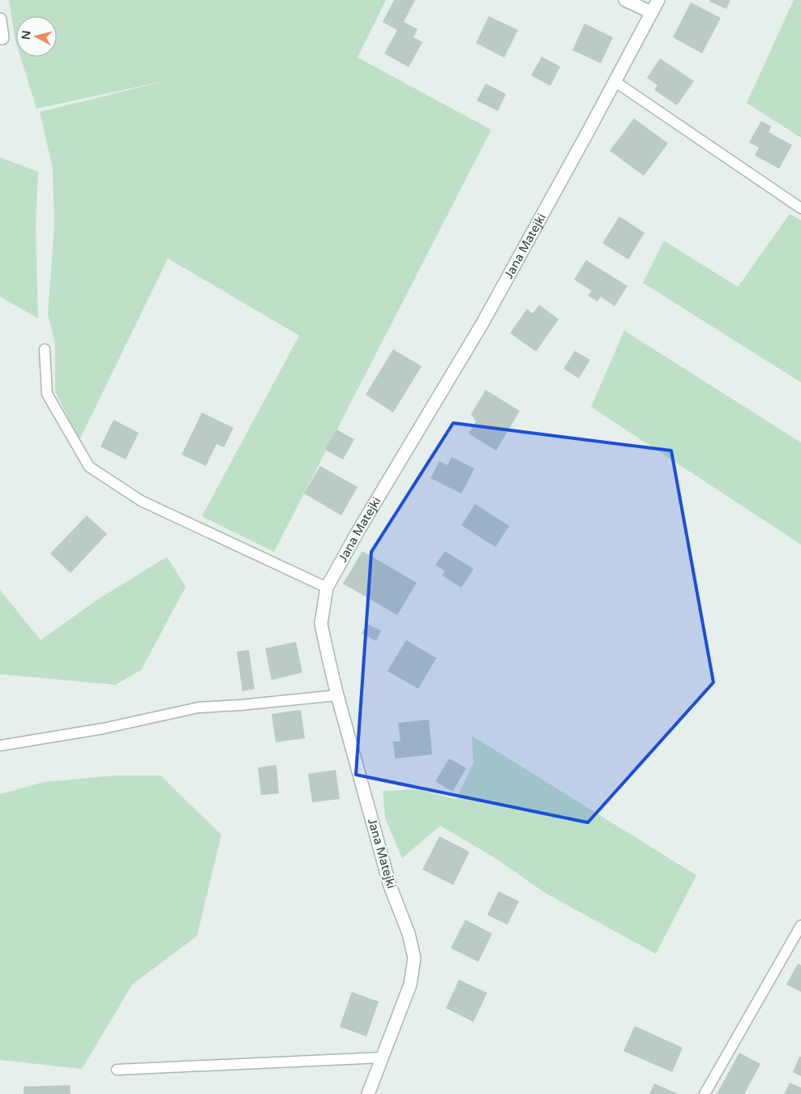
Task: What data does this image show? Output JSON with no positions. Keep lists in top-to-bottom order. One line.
{"streets":{"street":["Jana Matejki"]},"north":"left"}
